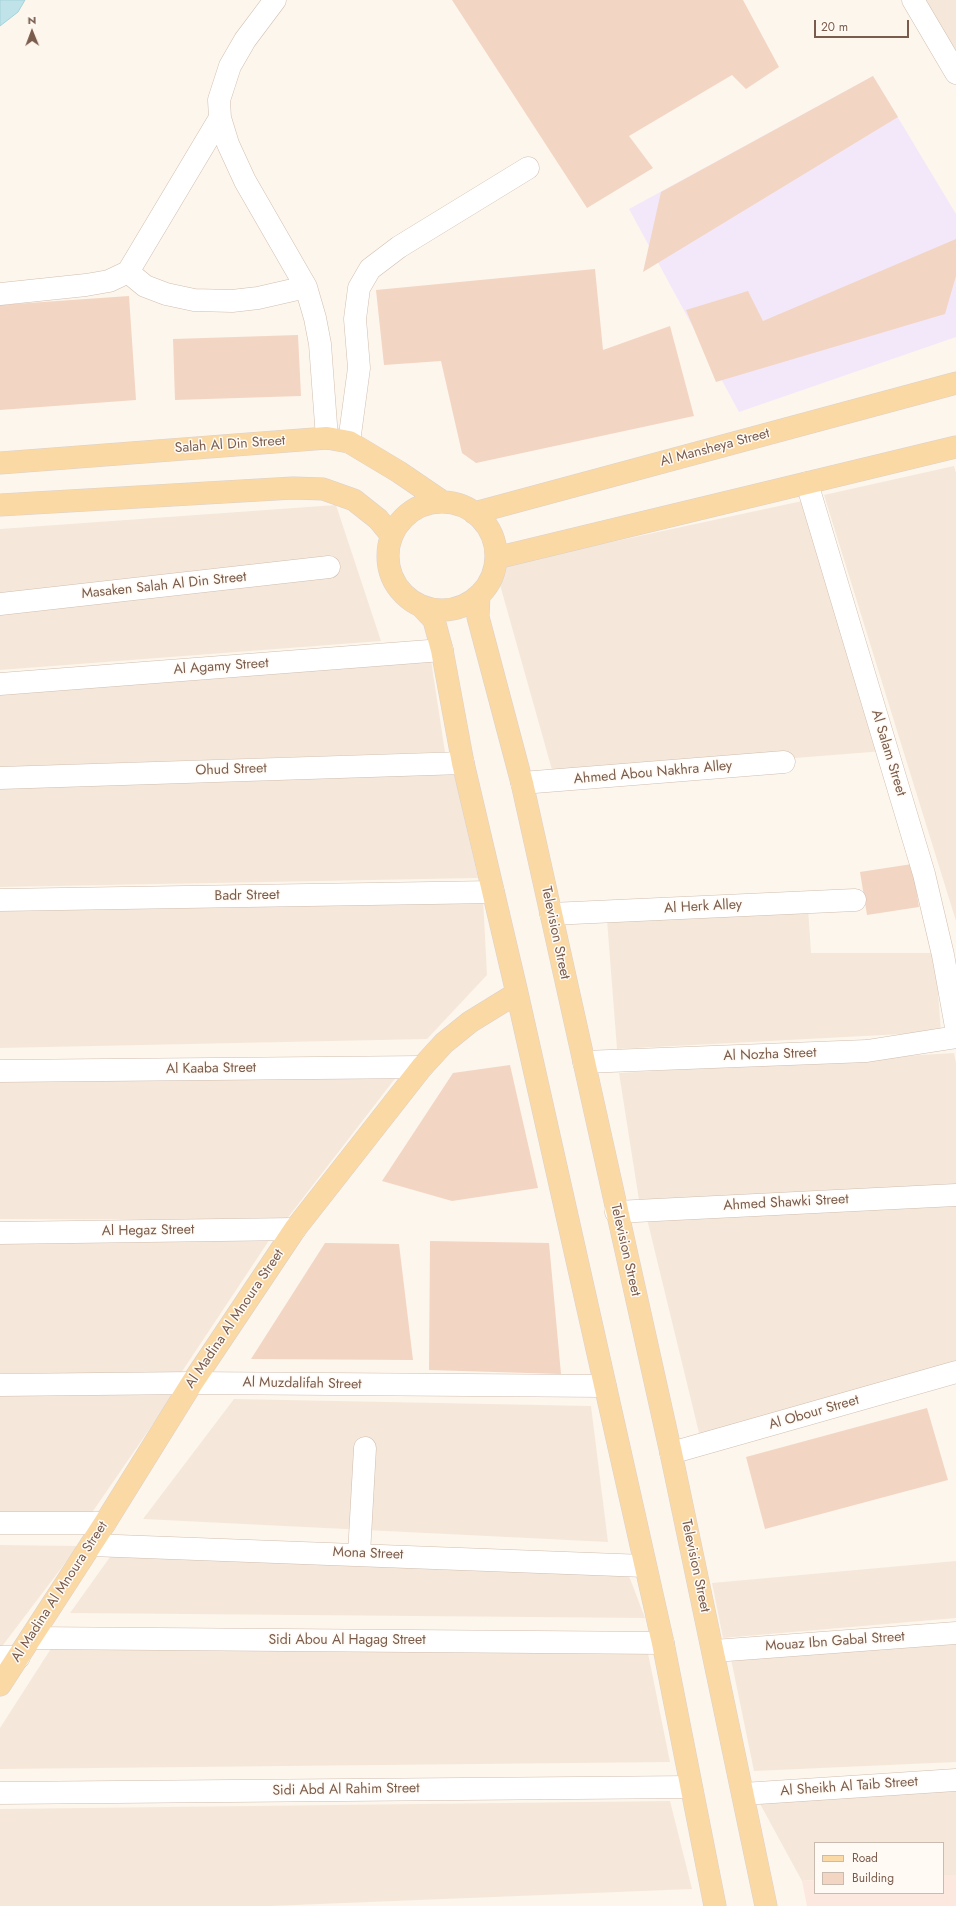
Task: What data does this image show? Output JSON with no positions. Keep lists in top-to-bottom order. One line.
{"streets":{"main road":["Salah Al Din Street","Al Mansheya Street","Television Street","Al Madina Al Mnoura Street"],"street":["Masaken Salah Al Din Street","Al Agamy Street","Al Salam Street","Ohud Street","Ahmed Abou Nakhra Alley","Badr Street","Al Herk Alley","Al Nozha Street","Al Kaaba Street","Ahmed Shawki Street","Al Hegaz Street","Al Muzdalifah Street","Al Obour Street","Mona Street","Sidi Abou Al Hagag Street","Mouaz Ibn Gabal Street","Al Sheikh Al Taib Street","Sidi Abd Al Rahim Street"]},"crossings":[["Salah Al Din Street","Al Mansheya Street"],["Salah Al Din Street","Television Street"],["Al Mansheya Street","Television Street"],["Ahmed Abou Nakhra Alley","Television Street"],["Al Herk Alley","Television Street"],["Television Street","Al Nozha Street"],["Television Street","Ahmed Shawki Street"],["Television Street","Al Obour Street"],["Television Street","Mouaz Ibn Gabal Street"],["Television Street","Al Sheikh Al Taib Street"],["Al Kaaba Street","Al Madina Al Mnoura Street"],["Al Hegaz Street","Al Madina Al Mnoura Street"],["Al Madina Al Mnoura Street","Al Muzdalifah Street"],["Al Madina Al Mnoura Street","Mona Street"],["Al Madina Al Mnoura Street","Sidi Abou Al Hagag Street"]],"legend":["Road","Building"],"scale_bar":"20 m","north":"top"}
